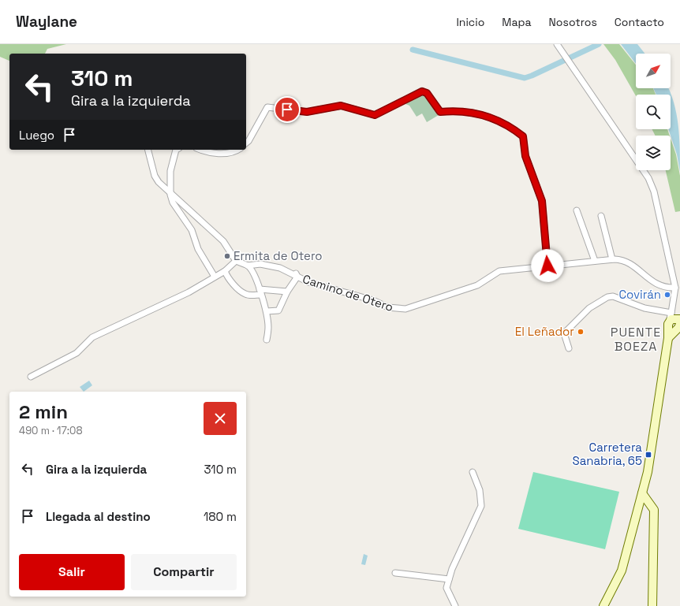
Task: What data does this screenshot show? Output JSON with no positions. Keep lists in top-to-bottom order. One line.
{"streets":{"street":["Camino de Otero"]},"districts":["PUENTE BOEZA"],"places":{"other":["Ermita de Otero","Covirán","El Leñador"],"transit":["Carretera Sanabria, 65"]},"north":"top right","page":{"header":"Waylane","nav":["Inicio","Mapa","Nosotros","Contacto"],"turn":["310 m","Gira a la izquierda"],"then":"Luego","heading":["2 min","490 m · 17:08"],"list":[{"name":"Gira a la izquierda","value":"310 m"},{"name":"Llegada al destino","value":"180 m"}],"buttons":["Salir","Compartir"]}}
